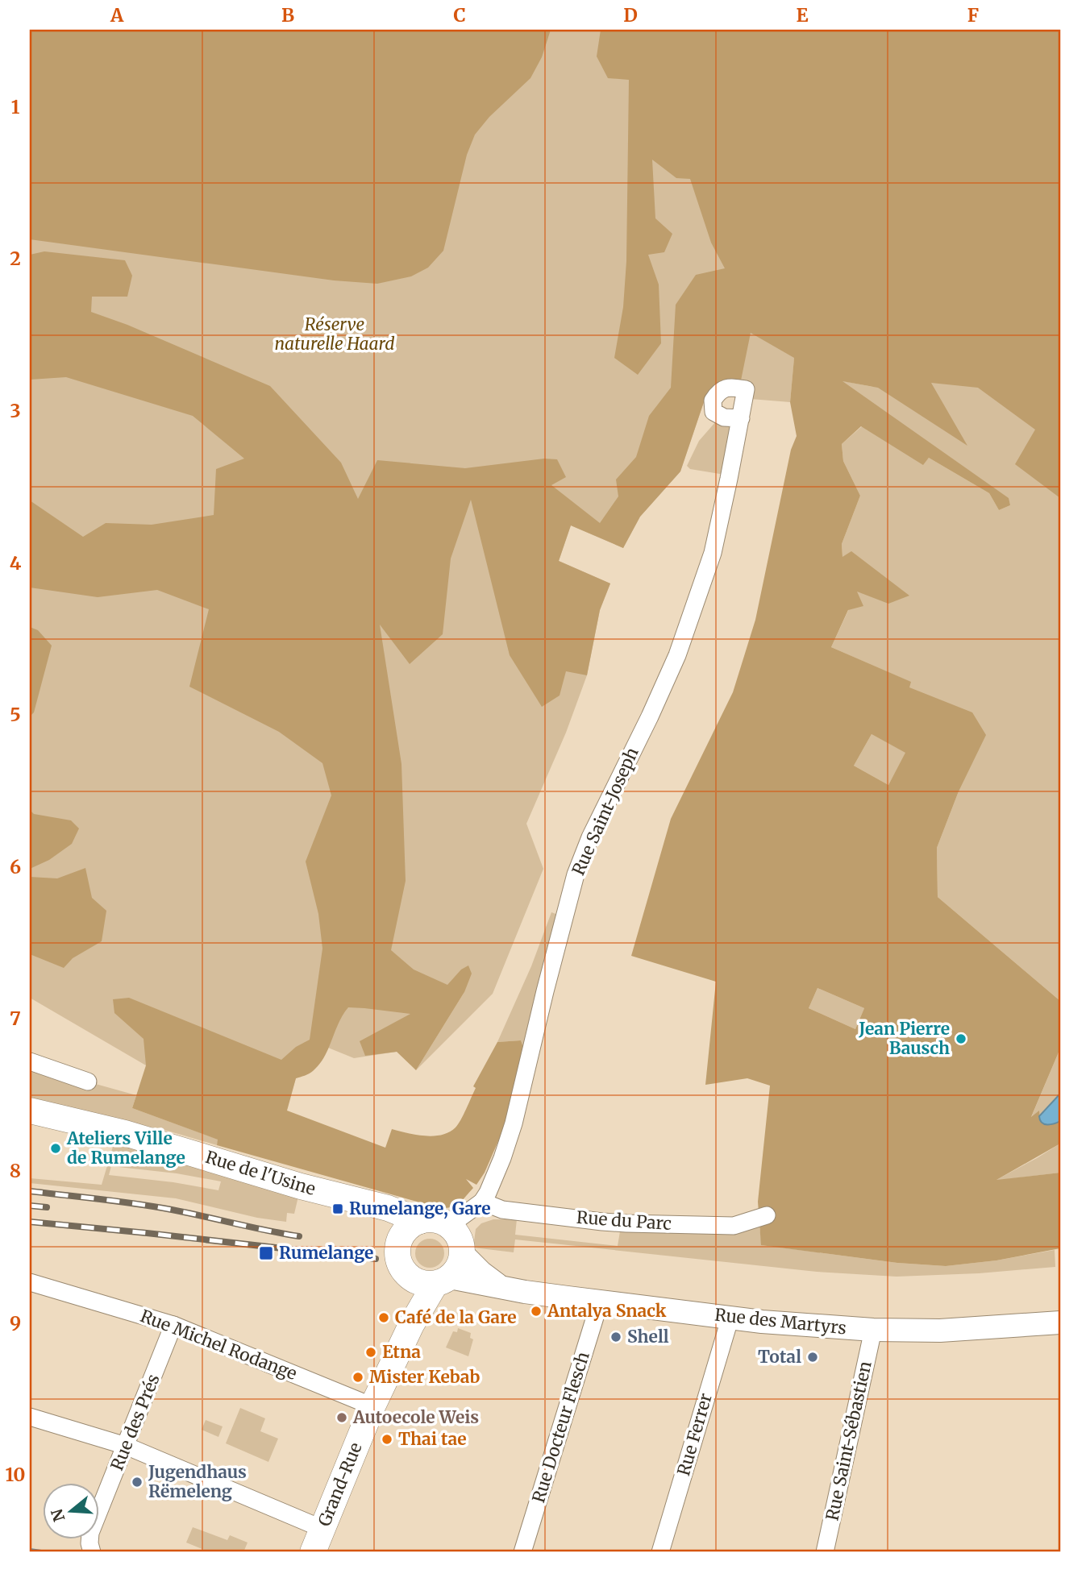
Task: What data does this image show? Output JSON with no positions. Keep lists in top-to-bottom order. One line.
{"streets":{"main road":["Rue de l'Usine","Rue des Martyrs","Grand-Rue"],"street":["Rue Saint-Joseph","Rue du Parc","Rue Michel Rodange","Rue des Prés","Rue Docteur Flesch","Rue Ferrer","Rue Saint-Sébastien"]},"crossings":[["Rue Saint-Joseph","Rue de l'Usine"],["Rue Saint-Joseph","Rue du Parc"],["Rue Saint-Joseph","Rue des Martyrs"],["Rue Saint-Joseph","Grand-Rue"],["Rue de l'Usine","Rue des Martyrs"],["Rue de l'Usine","Grand-Rue"],["Rue des Martyrs","Rue Docteur Flesch"],["Rue des Martyrs","Rue Ferrer"],["Rue des Martyrs","Rue Saint-Sébastien"],["Rue des Martyrs","Grand-Rue"],["Rue Michel Rodange","Rue des Prés"],["Rue Michel Rodange","Grand-Rue"]],"parks":["Réserve naturelle Haard"],"places":{"other":["Jean Pierre Bausch","Ateliers Ville de Rumelange","Antalya Snack","Café de la Gare","Shell","Etna","Total","Mister Kebab","Autoecole Weis","Thai tae","Jugendhaus Rëmeleng"],"transit":["Rumelange, Gare","Rumelange"]},"north":"left","grid":{"columns":["A","B","C","D","E","F"],"rows":["1","2","3","4","5","6","7","8","9","10"]}}
